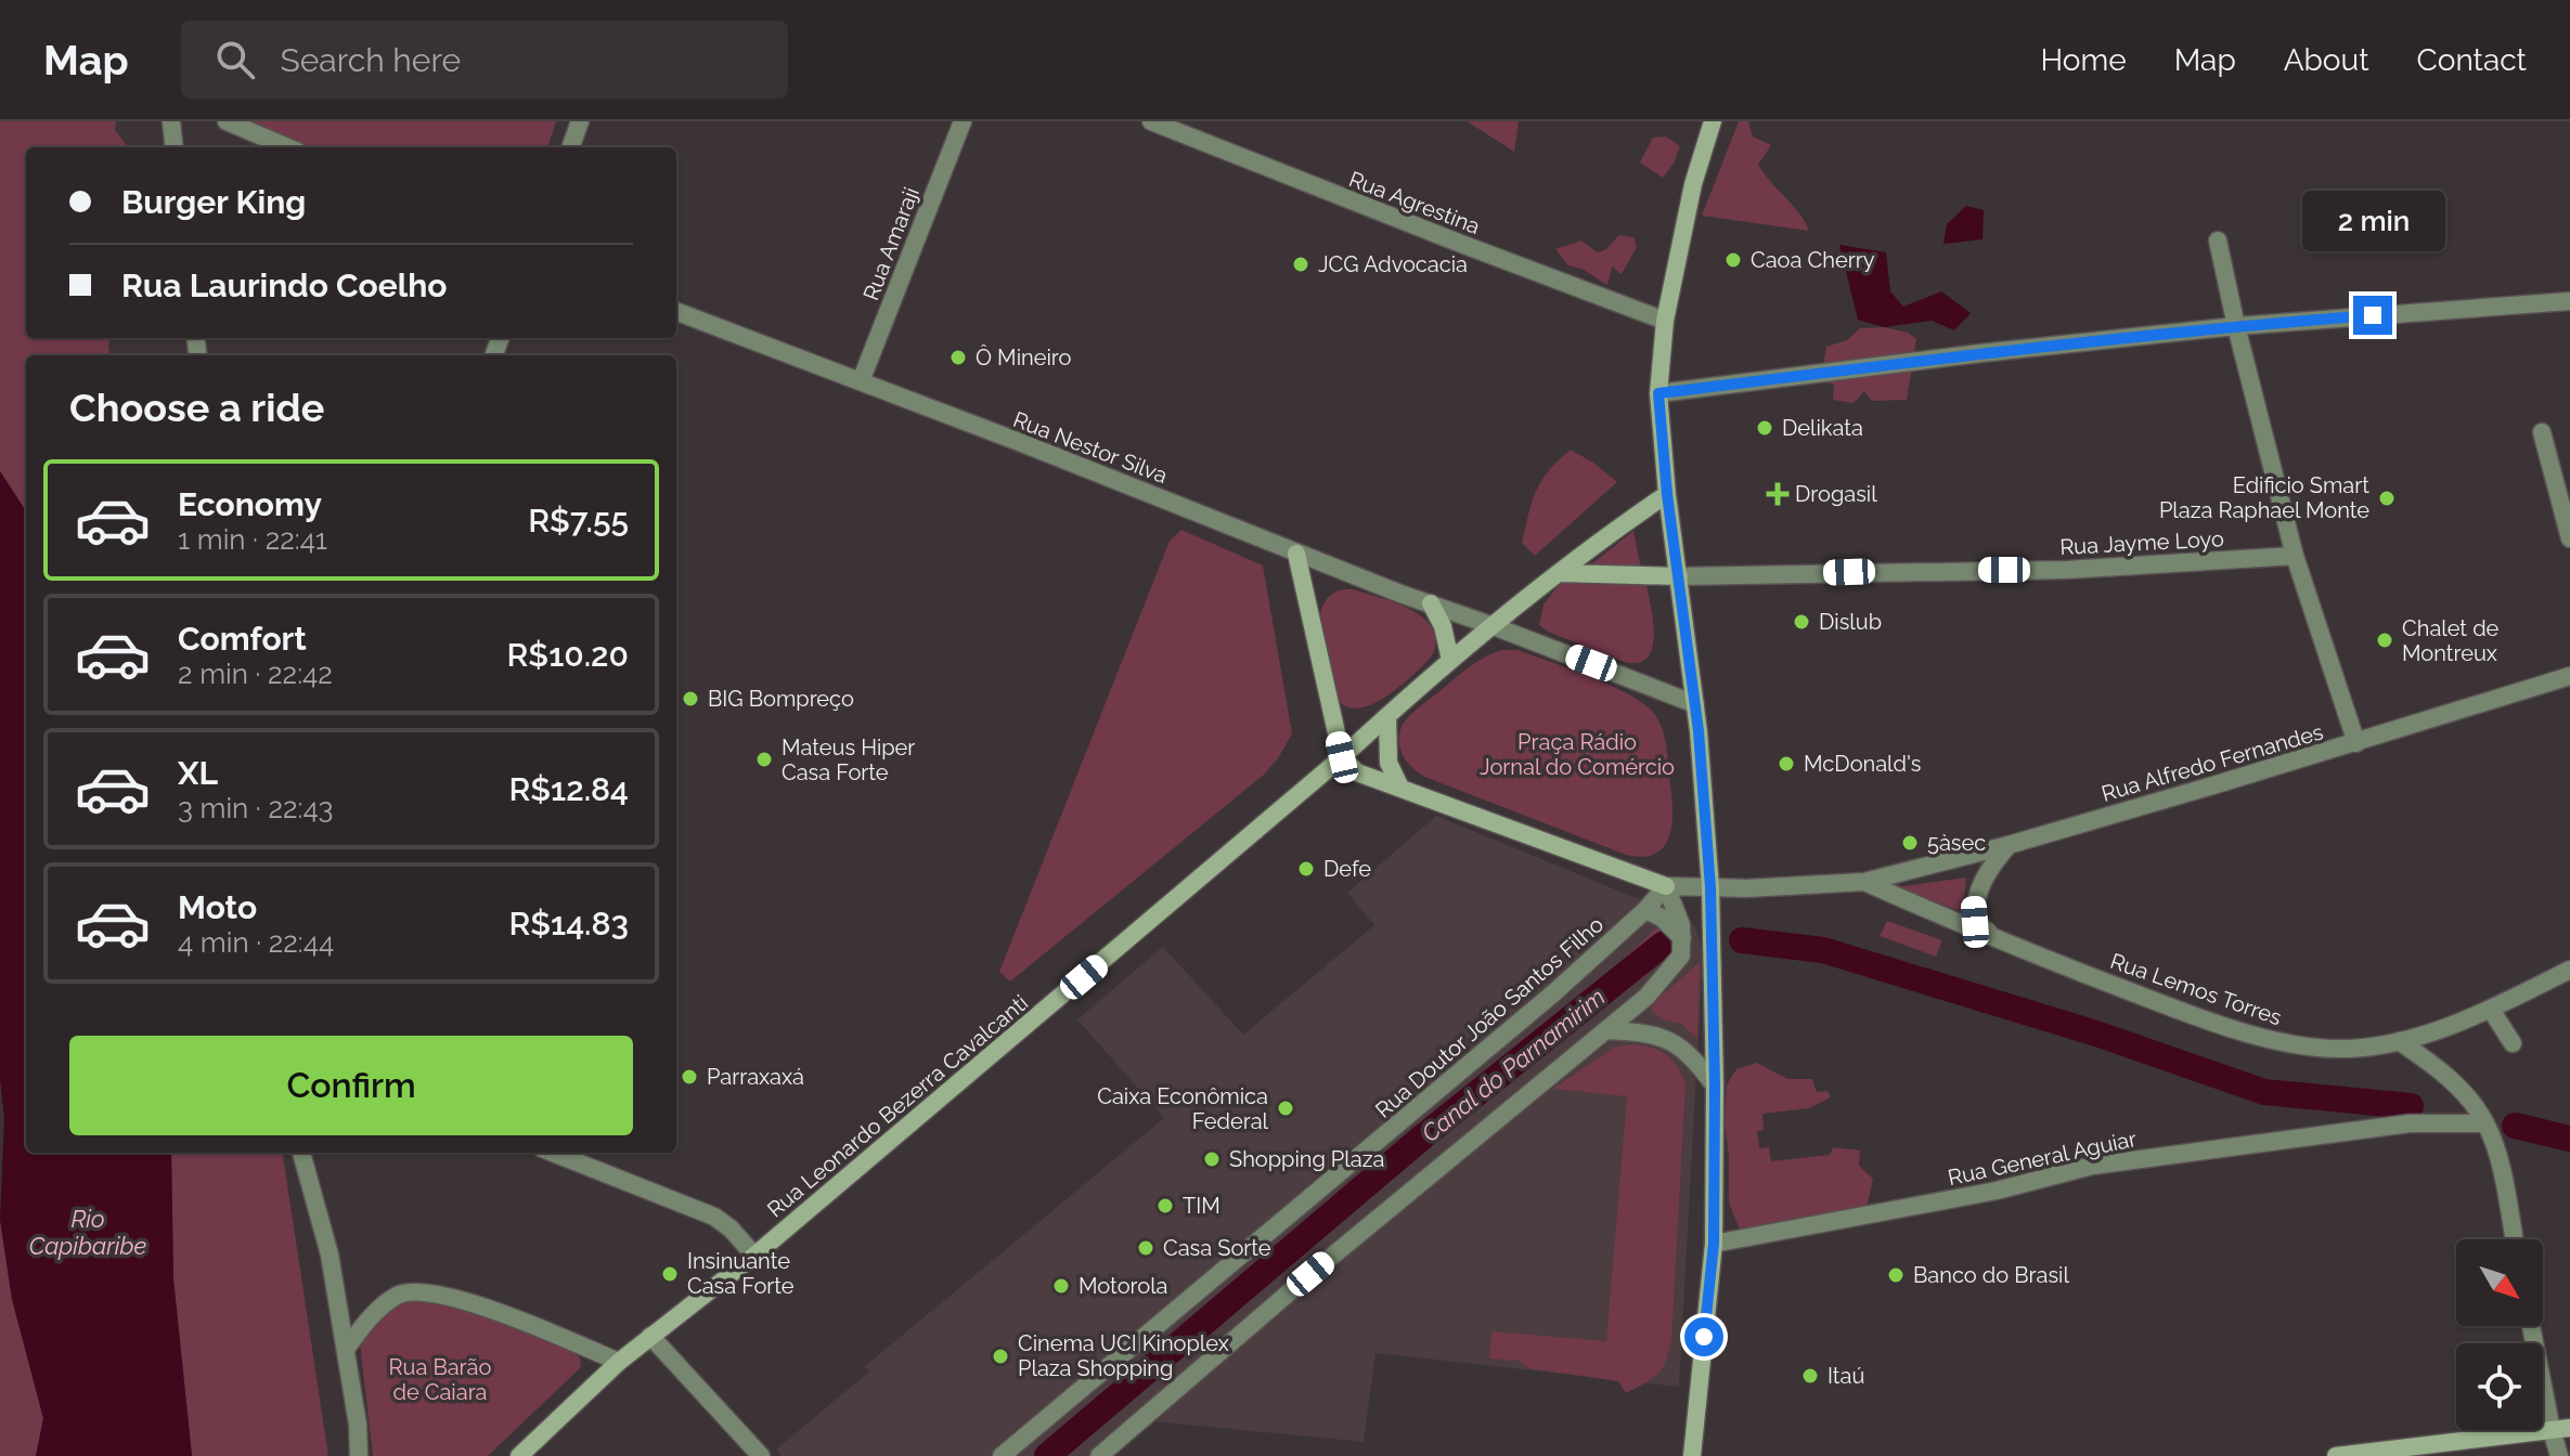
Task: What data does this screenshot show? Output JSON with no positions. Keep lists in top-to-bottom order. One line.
{"streets":{"main road":["Rua Leonardo Bezerra Cavalcanti"],"street":["Rua Agrestina","Rua Amaraji","Rua Nestor Silva","Rua Jayme Loyo","Rua Alfredo Fernandes","Rua Lemos Torres","Rua Doutor João Santos Filho","Rua General Aguiar"]},"crossings":[["Rua Amaraji","Rua Nestor Silva"],["Rua Nestor Silva","Rua Leonardo Bezerra Cavalcanti"],["Rua Alfredo Fernandes","Rua Lemos Torres"]],"water":["Canal do Parnamirim","Rio Capibaribe"],"parks":["Praça Rádio Jornal do Comércio","Rua Barão de Caiara"],"places":{"other":["Caoa Cherry","JCG Advocacia","Ô Mineiro","Delikata","Edificio Smart Plaza Raphael Monte","Dislub","Chalet de Montreux","BIG Bompreço","Mateus Hiper Casa Forte","McDonald's","5àsec","Defe","Parraxaxá","Caixa Econômica Federal","Shopping Plaza","TIM","Casa Sorte","Insinuante Casa Forte","Banco do Brasil","Motorola","Cinema UCI Kinoplex Plaza Shopping","Itaú"],"health":["Drogasil"]},"north":"bottom right","page":{"header":"Map","search":"Search here","nav":["Home","Map","About","Contact"],"banner":["Burger King","Rua Laurindo Coelho"],"bubble":"2 min","heading":"Choose a ride","list":[{"name":"Economy","note":"1 min · 22:41","value":"R$7.55"},{"name":"Comfort","note":"2 min · 22:42","value":"R$10.20"},{"name":"XL","note":"3 min · 22:43","value":"R$12.84"},{"name":"Moto","note":"4 min · 22:44","value":"R$14.83"}],"buttons":"Confirm"}}
